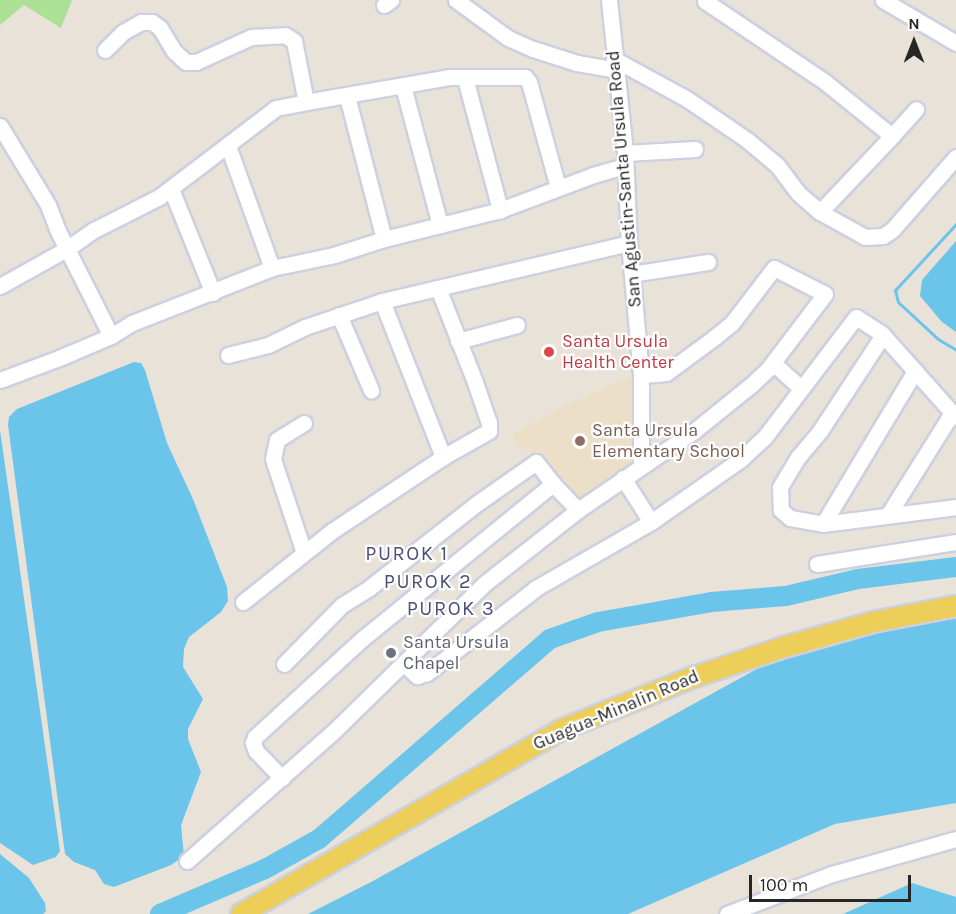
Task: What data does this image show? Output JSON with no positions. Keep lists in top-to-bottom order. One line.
{"streets":{"main road":["Guagua-Minalin Road"],"street":["San Agustin-Santa Ursula Road"]},"districts":["PUROK 1","PUROK 2","PUROK 3"],"places":["Santa Ursula Health Center","Santa Ursula Elementary School","Santa Ursula Chapel"],"scale_bar":"100 m","north":"top"}
